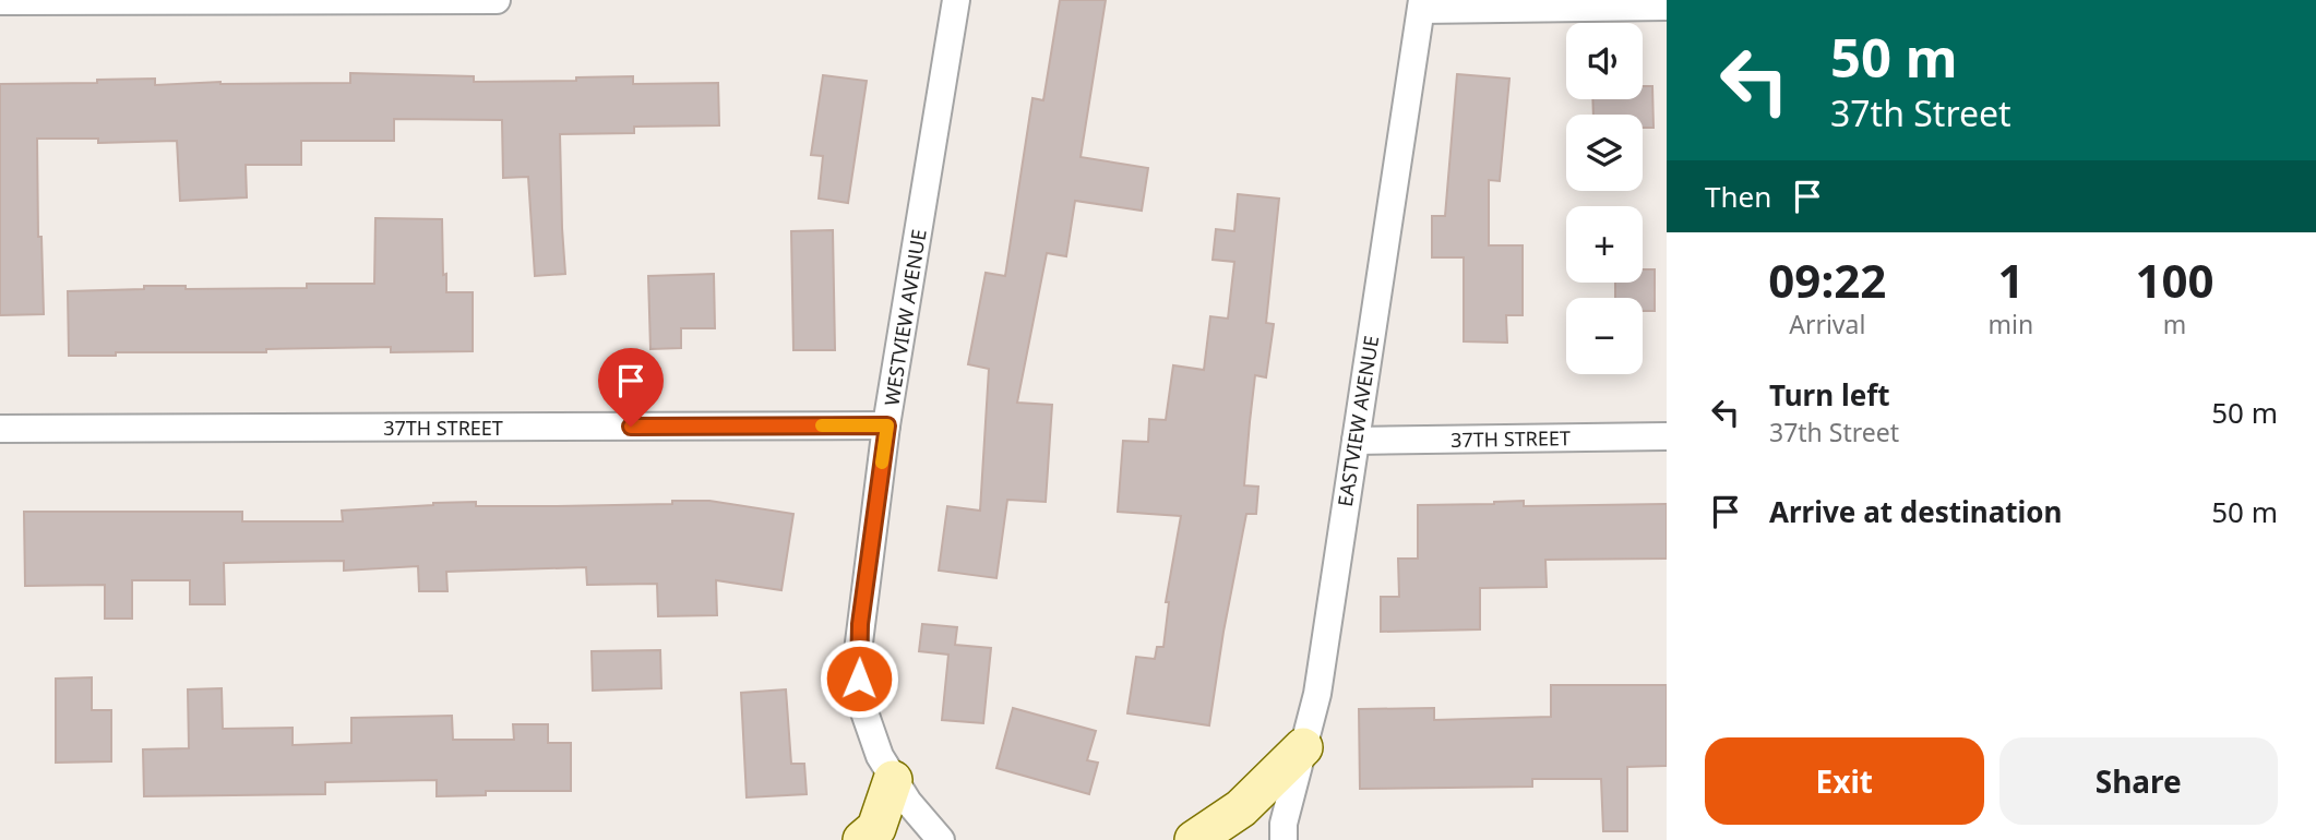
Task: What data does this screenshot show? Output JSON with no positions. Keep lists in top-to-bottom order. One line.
{"streets":{"street":["WESTVIEW AVENUE","EASTVIEW AVENUE","37TH STREET"]},"crossings":[["WESTVIEW AVENUE","37TH STREET"],["EASTVIEW AVENUE","37TH STREET"]],"page":{"turn":["50 m","37th Street"],"map_buttons":["+","−"],"then":"Then","eta":["09:22","Arrival","1","min","100","m"],"list":[{"name":"Turn left","note":"37th Street","value":"50 m"},{"name":"Arrive at destination","value":"50 m"}],"buttons":["Exit","Share"]}}
